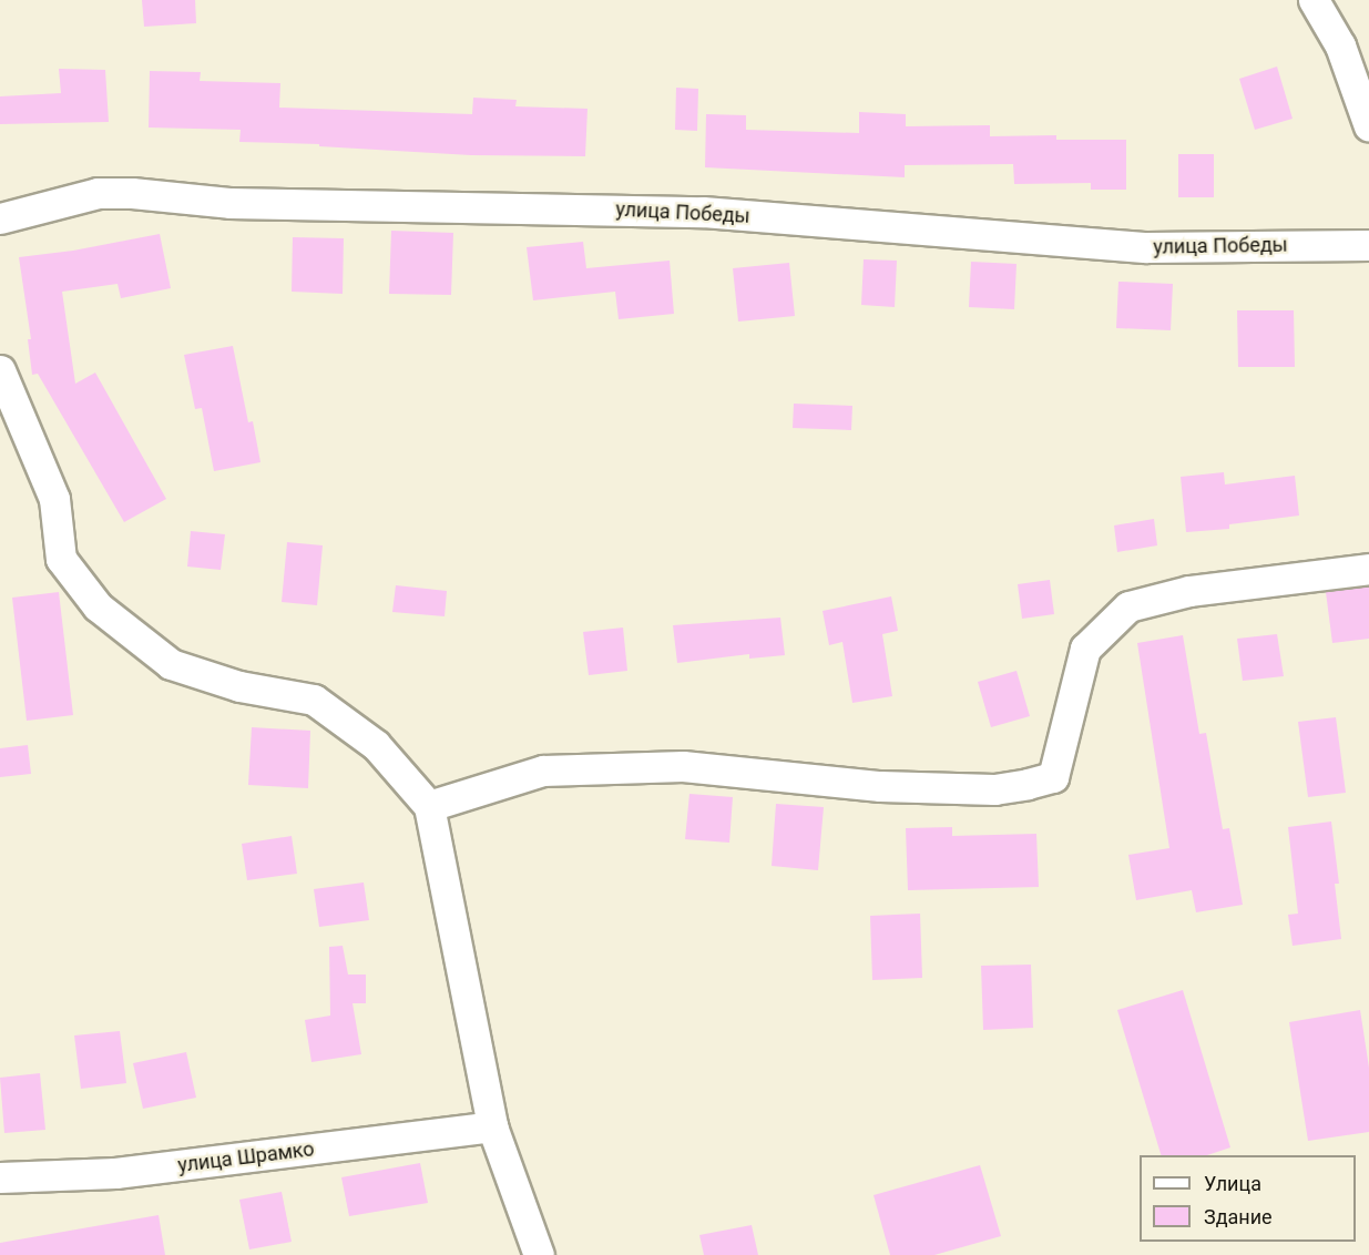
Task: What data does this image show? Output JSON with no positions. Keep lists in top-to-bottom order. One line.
{"streets":{"street":["улица Победы","улица Шрамко"]},"legend":["Улица","Здание"]}
